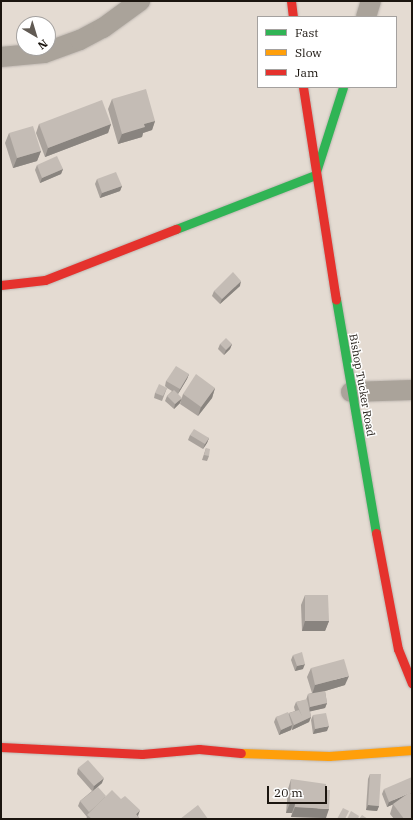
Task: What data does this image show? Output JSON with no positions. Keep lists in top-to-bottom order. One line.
{"streets":{"street":["Bishop Tucker Road"]},"legend":["Fast","Slow","Jam"],"scale_bar":"20 m","north":"bottom right"}
